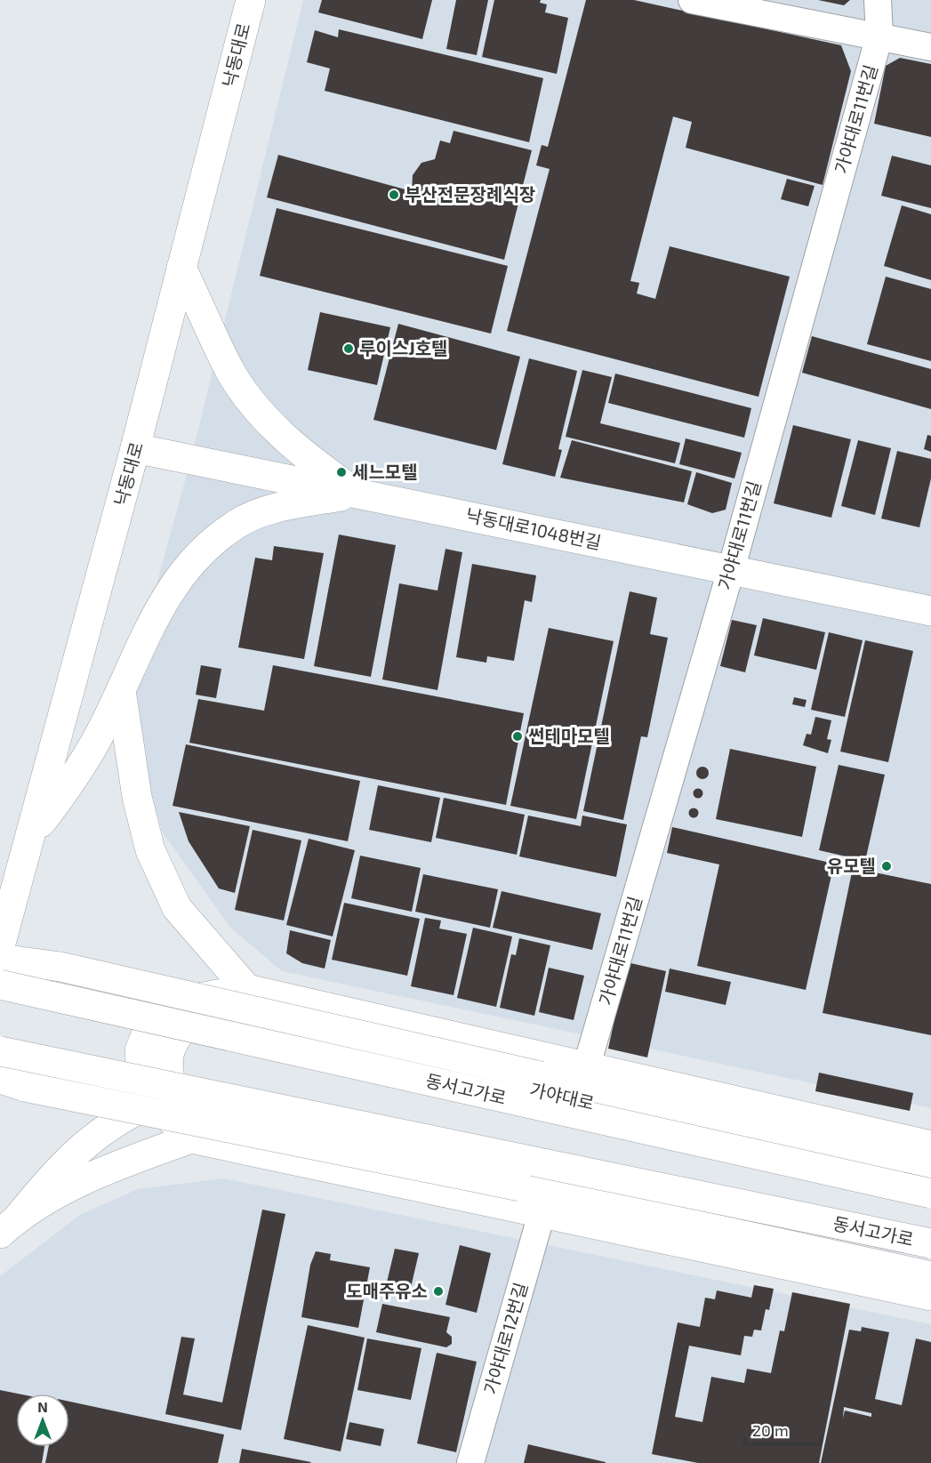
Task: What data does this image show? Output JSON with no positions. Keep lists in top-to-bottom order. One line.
{"streets":{"main road":["낙동대로","낙동대로1048번길","동서고가로","가야대로"],"street":["가야대로11번길","가야대로12번길"]},"crossings":[["낙동대로","낙동대로1048번길"],["가야대로11번길","낙동대로1048번길"]],"places":["부산전문장례식장","루이스J호텔","세느모텔","썬테마모텔","유모텔","도매주유소"],"scale_bar":"20 m","north":"top"}
